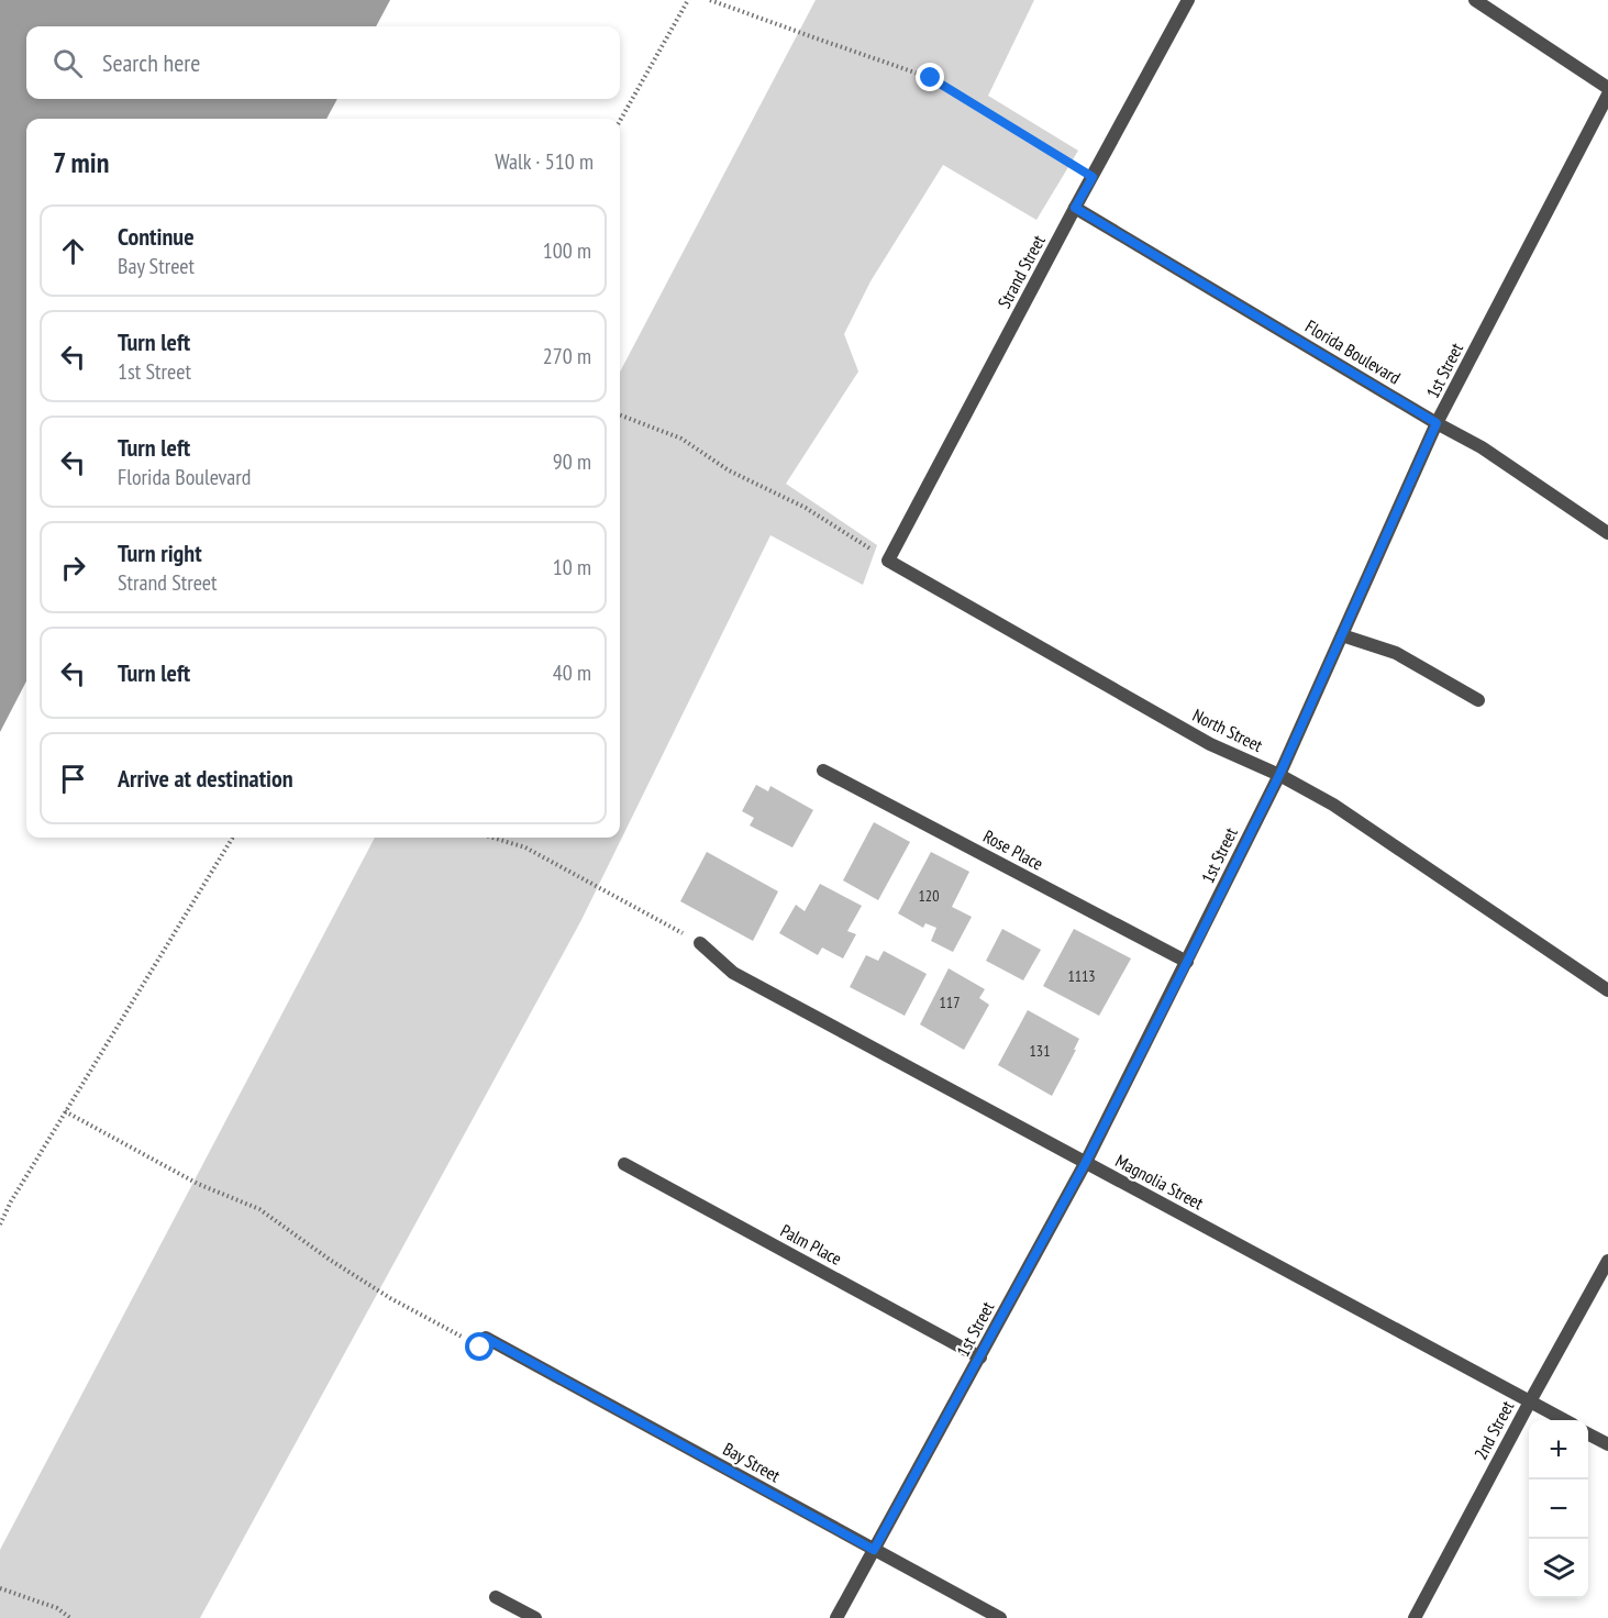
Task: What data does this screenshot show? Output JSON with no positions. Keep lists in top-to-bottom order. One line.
{"streets":{"street":["Strand Street","Florida Boulevard","1st Street","North Street","Rose Place","Magnolia Street","Palm Place","2nd Street","Bay Street"]},"crossings":[["Strand Street","Florida Boulevard"],["Strand Street","North Street"],["Florida Boulevard","1st Street"],["1st Street","North Street"],["1st Street","Rose Place"],["1st Street","Magnolia Street"],["1st Street","Palm Place"],["1st Street","Bay Street"],["Magnolia Street","2nd Street"]],"house_numbers":["120","1113","117","131"],"page":{"search":"Search here","heading":["7 min","Walk · 510 m"],"list":[["Continue","Bay Street","100 m"],["Turn left","1st Street","270 m"],["Turn left","Florida Boulevard","90 m"],["Turn right","Strand Street","10 m"],["Turn left","40 m"],"Arrive at destination"],"map_buttons":["+","−"]}}
